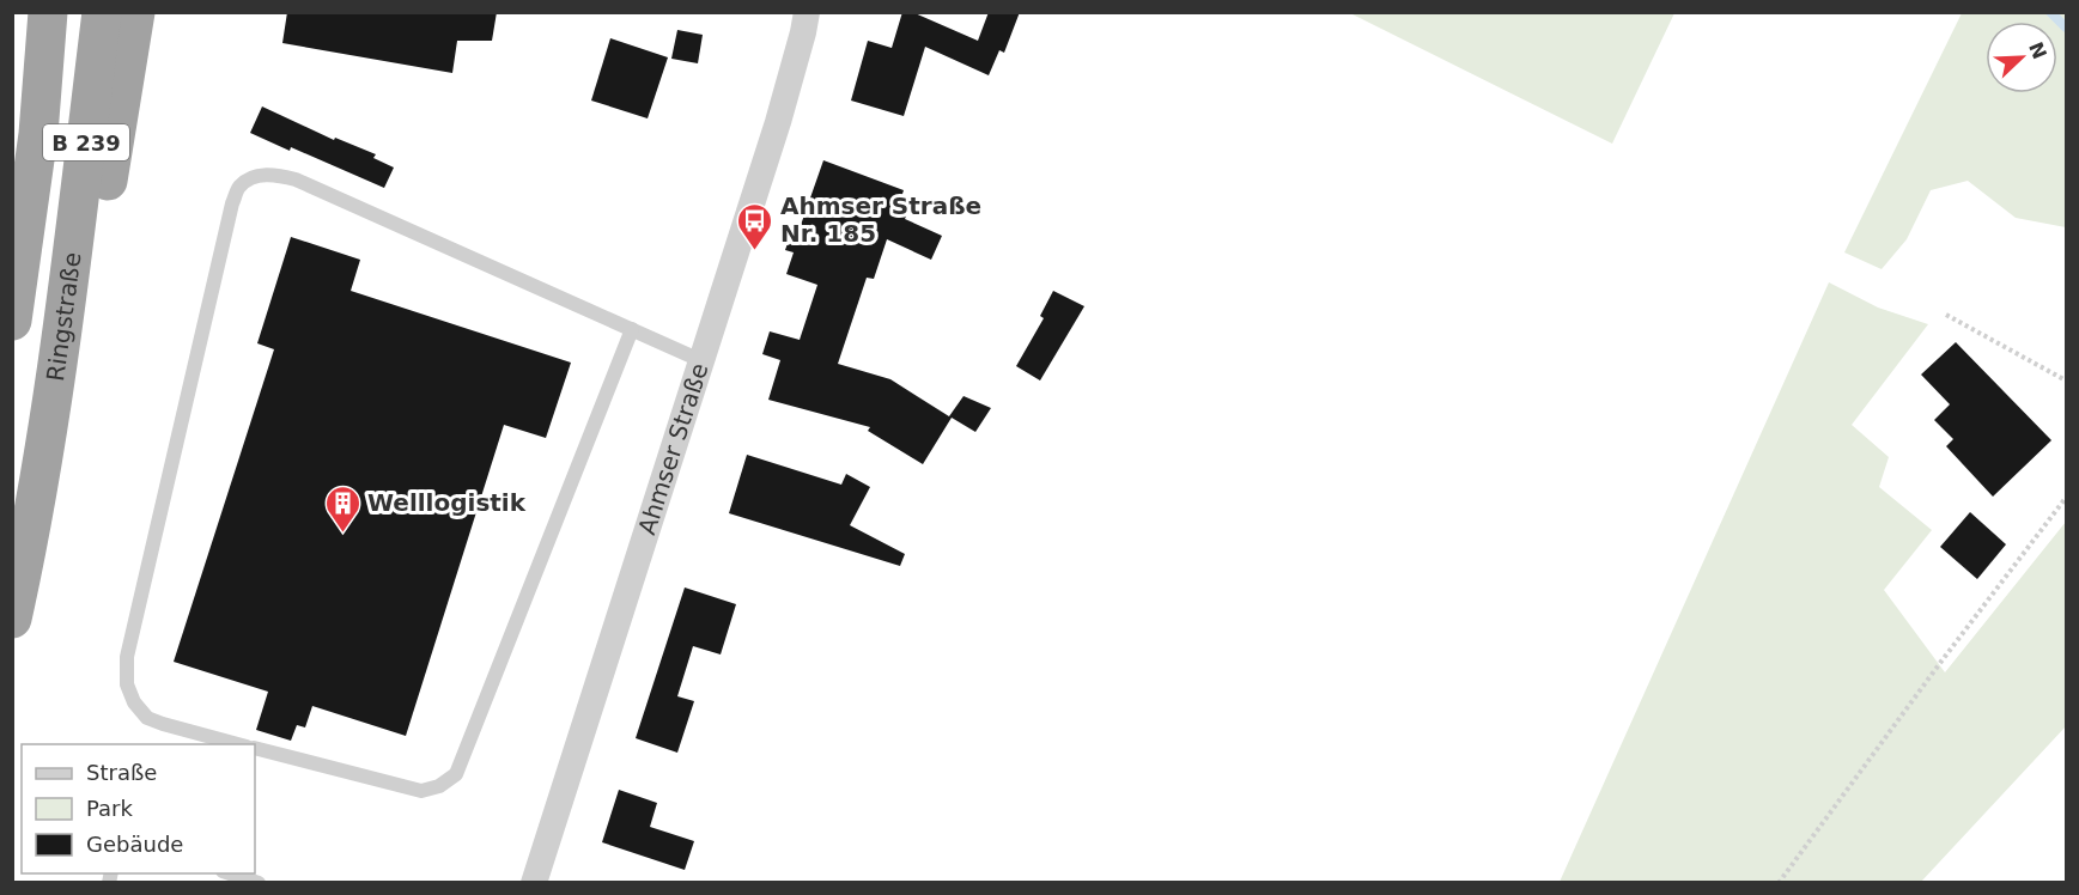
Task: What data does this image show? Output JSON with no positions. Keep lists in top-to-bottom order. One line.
{"streets":{"highway":["B 239","Ringstraße"],"street":["Ahmser Straße"]},"places":{"bus stop":["Ahmser Straße Nr. 185"],"building":["Welllogistik"]},"legend":["Straße","Park","Gebäude"],"north":"top right"}
